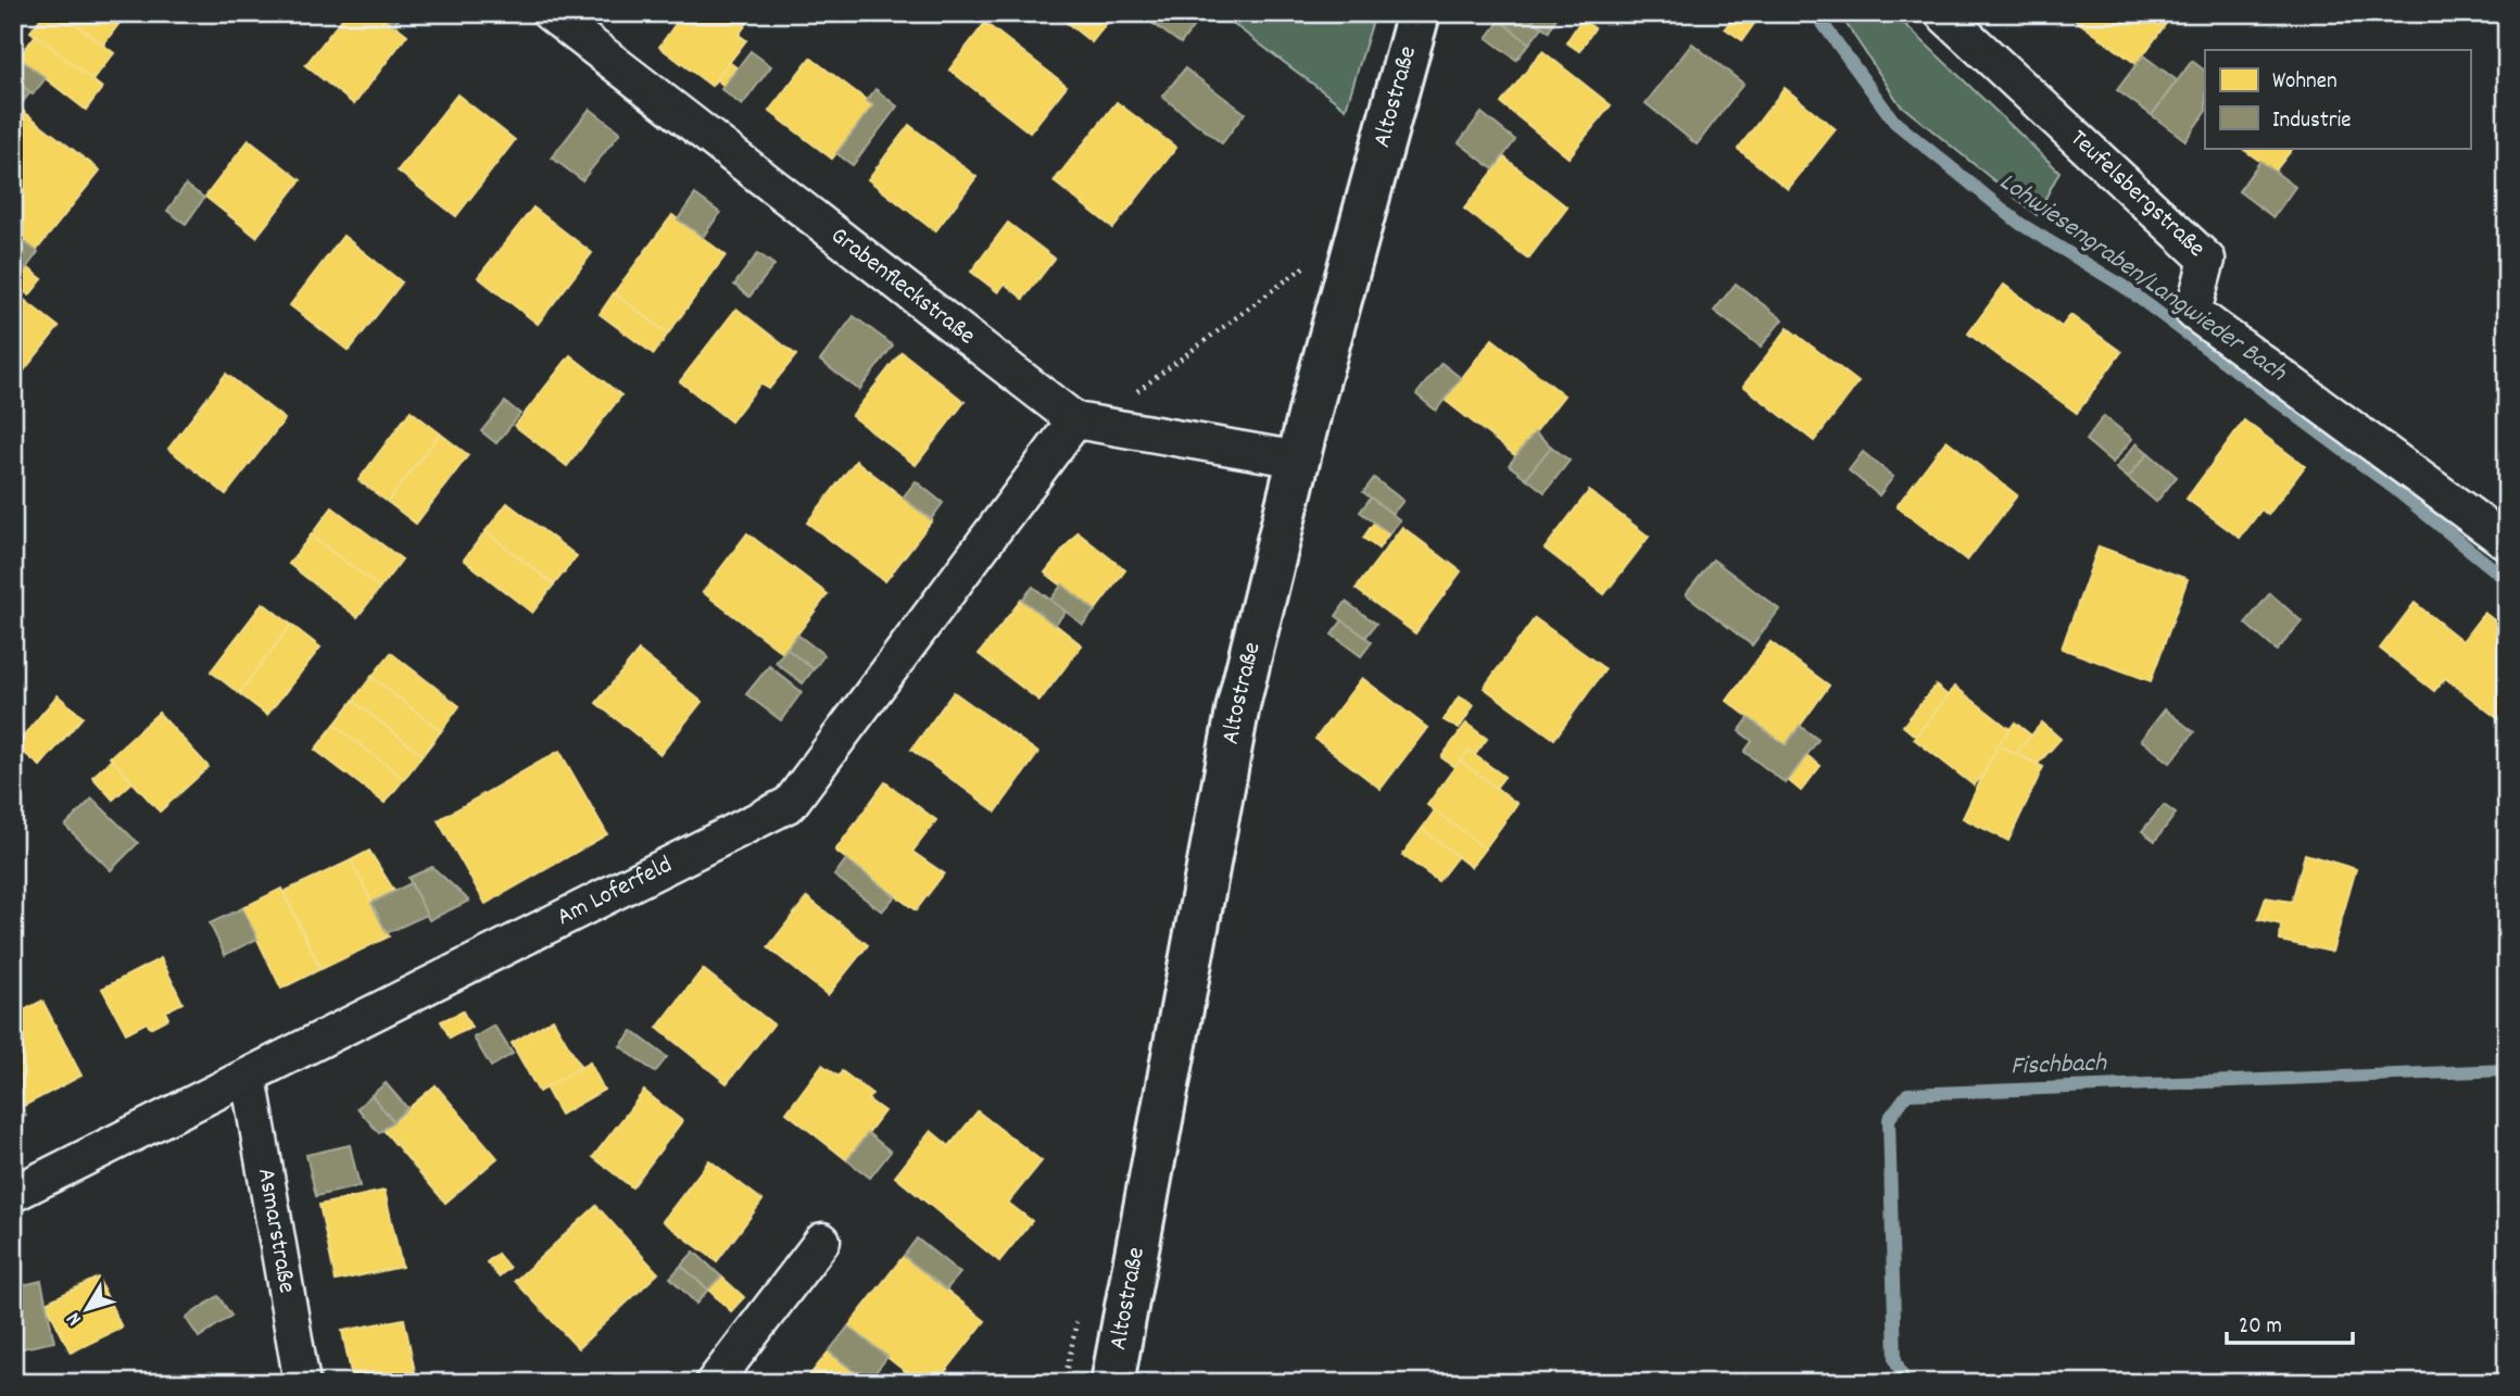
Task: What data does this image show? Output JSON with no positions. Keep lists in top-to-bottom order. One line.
{"streets":{"main road":["Altostraße"],"street":["Teufelsbergstraße","Grabenfleckstraße","Am Loferfeld","Asmarstraße"]},"crossings":[["Altostraße","Grabenfleckstraße"],["Grabenfleckstraße","Am Loferfeld"],["Am Loferfeld","Asmarstraße"]],"water":["Lohwiesengraben/Langwieder Bach","Fischbach"],"legend":["Wohnen","Industrie"],"scale_bar":"20 m","north":"bottom left"}
